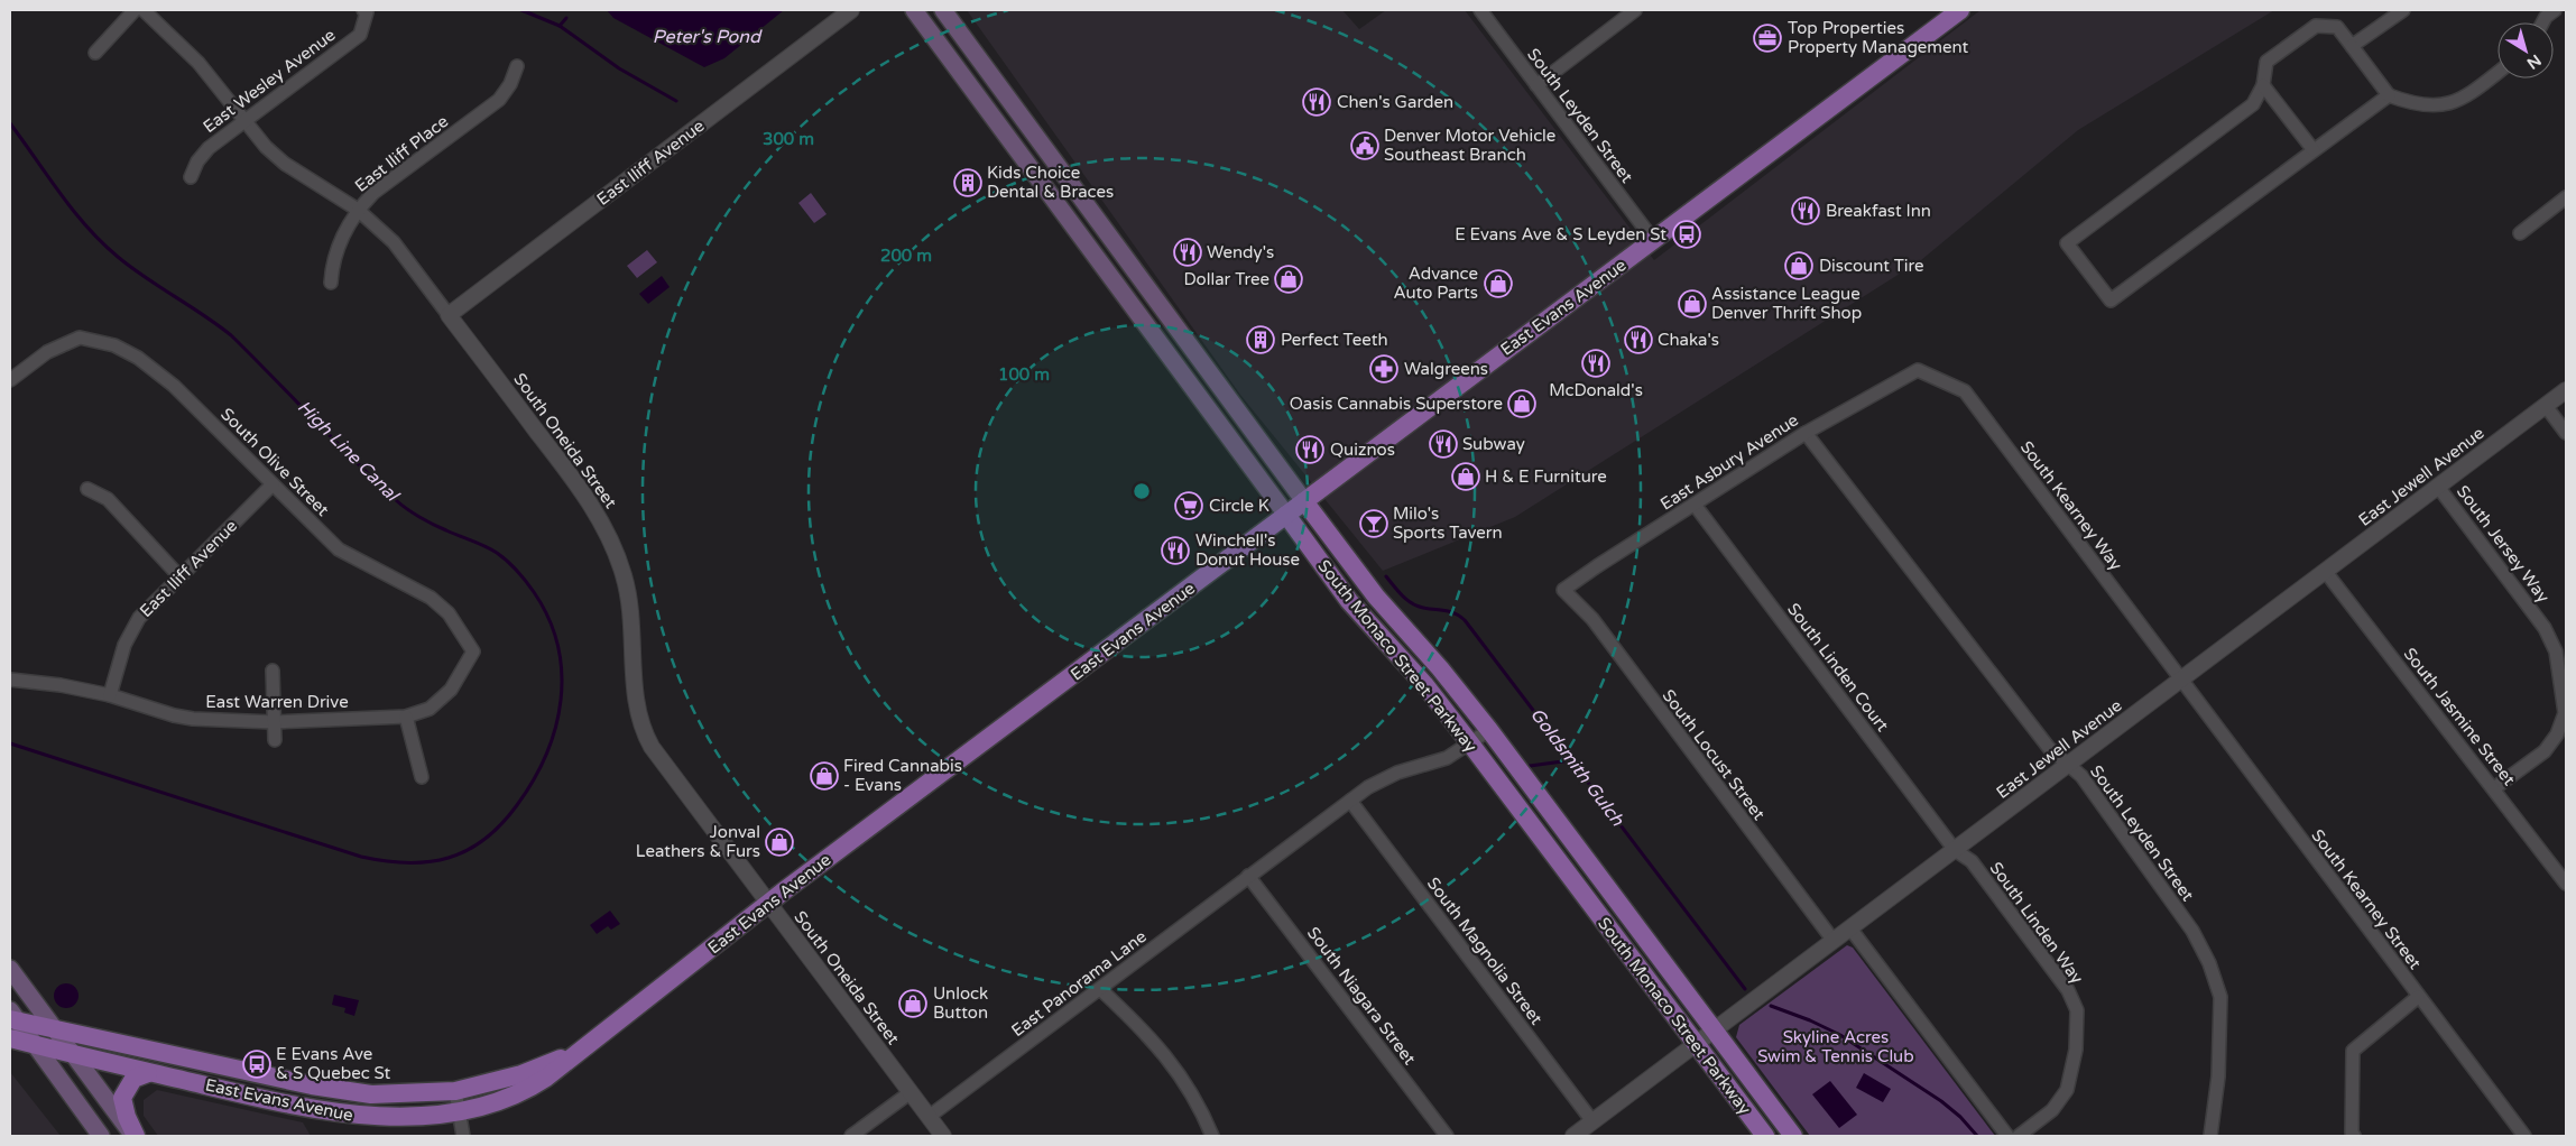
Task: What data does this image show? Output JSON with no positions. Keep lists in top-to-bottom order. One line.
{"streets":{"main road":["East Evans Avenue","South Monaco Street Parkway"],"street":["East Wesley Avenue","South Leyden Street","East Iliff Place","East Iliff Avenue","South Oneida Street","South Olive Street","East Asbury Avenue","East Jewell Avenue","South Kearney Way","South Jersey Way","South Linden Court","East Warren Drive","South Jasmine Street","South Locust Street","South Kearney Street","South Linden Way","South Magnolia Street","East Panorama Lane","South Niagara Street"]},"crossings":[["East Wesley Avenue","South Oneida Street"],["South Leyden Street","East Evans Avenue"],["South Leyden Street","East Asbury Avenue"],["South Leyden Street","East Jewell Avenue"],["East Iliff Place","South Oneida Street"],["East Iliff Avenue","South Oneida Street"],["East Iliff Avenue","South Olive Street"],["East Iliff Avenue","East Warren Drive"],["East Evans Avenue","South Oneida Street"],["East Evans Avenue","South Monaco Street Parkway"],["South Oneida Street","East Panorama Lane"],["South Olive Street","East Warren Drive"],["East Asbury Avenue","South Kearney Way"],["East Asbury Avenue","South Linden Court"],["East Asbury Avenue","South Locust Street"],["East Jewell Avenue","South Kearney Way"],["East Jewell Avenue","South Jersey Way"],["East Jewell Avenue","South Monaco Street Parkway"],["East Jewell Avenue","South Linden Court"],["East Jewell Avenue","South Jasmine Street"],["East Jewell Avenue","South Locust Street"],["East Jewell Avenue","South Kearney Street"],["East Jewell Avenue","South Linden Way"],["East Jewell Avenue","South Magnolia Street"],["South Kearney Way","South Kearney Street"],["South Jersey Way","South Jasmine Street"],["South Linden Court","South Linden Way"],["East Panorama Lane","South Niagara Street"]],"water":["Peter's Pond","High Line Canal","Goldsmith Gulch"],"parks":["Skyline Acres Swim & Tennis Club"],"places":{"office":["Top Properties Property Management"],"restaurant":["Chen's Garden","Breakfast Inn","Wendy's","Chaka's","McDonald's","Subway","Quiznos","Winchell's Donut House"],"public building":["Denver Motor Vehicle Southeast Branch"],"building":["Kids Choice Dental & Braces","Perfect Teeth"],"bus stop":["E Evans Ave & S Leyden St","E Evans Ave & S Quebec St"],"shop":["Discount Tire","Dollar Tree","Advance Auto Parts","Assistance League Denver Thrift Shop","Oasis Cannabis Superstore","H & E Furniture","Fired Cannabis - Evans","Jonval Leathers & Furs","Unlock Button"],"pharmacy":["Walgreens"],"supermarket":["Circle K"],"bar":["Milo's Sports Tavern"]},"north":"bottom right","rings":["300 m","200 m","100 m"]}
